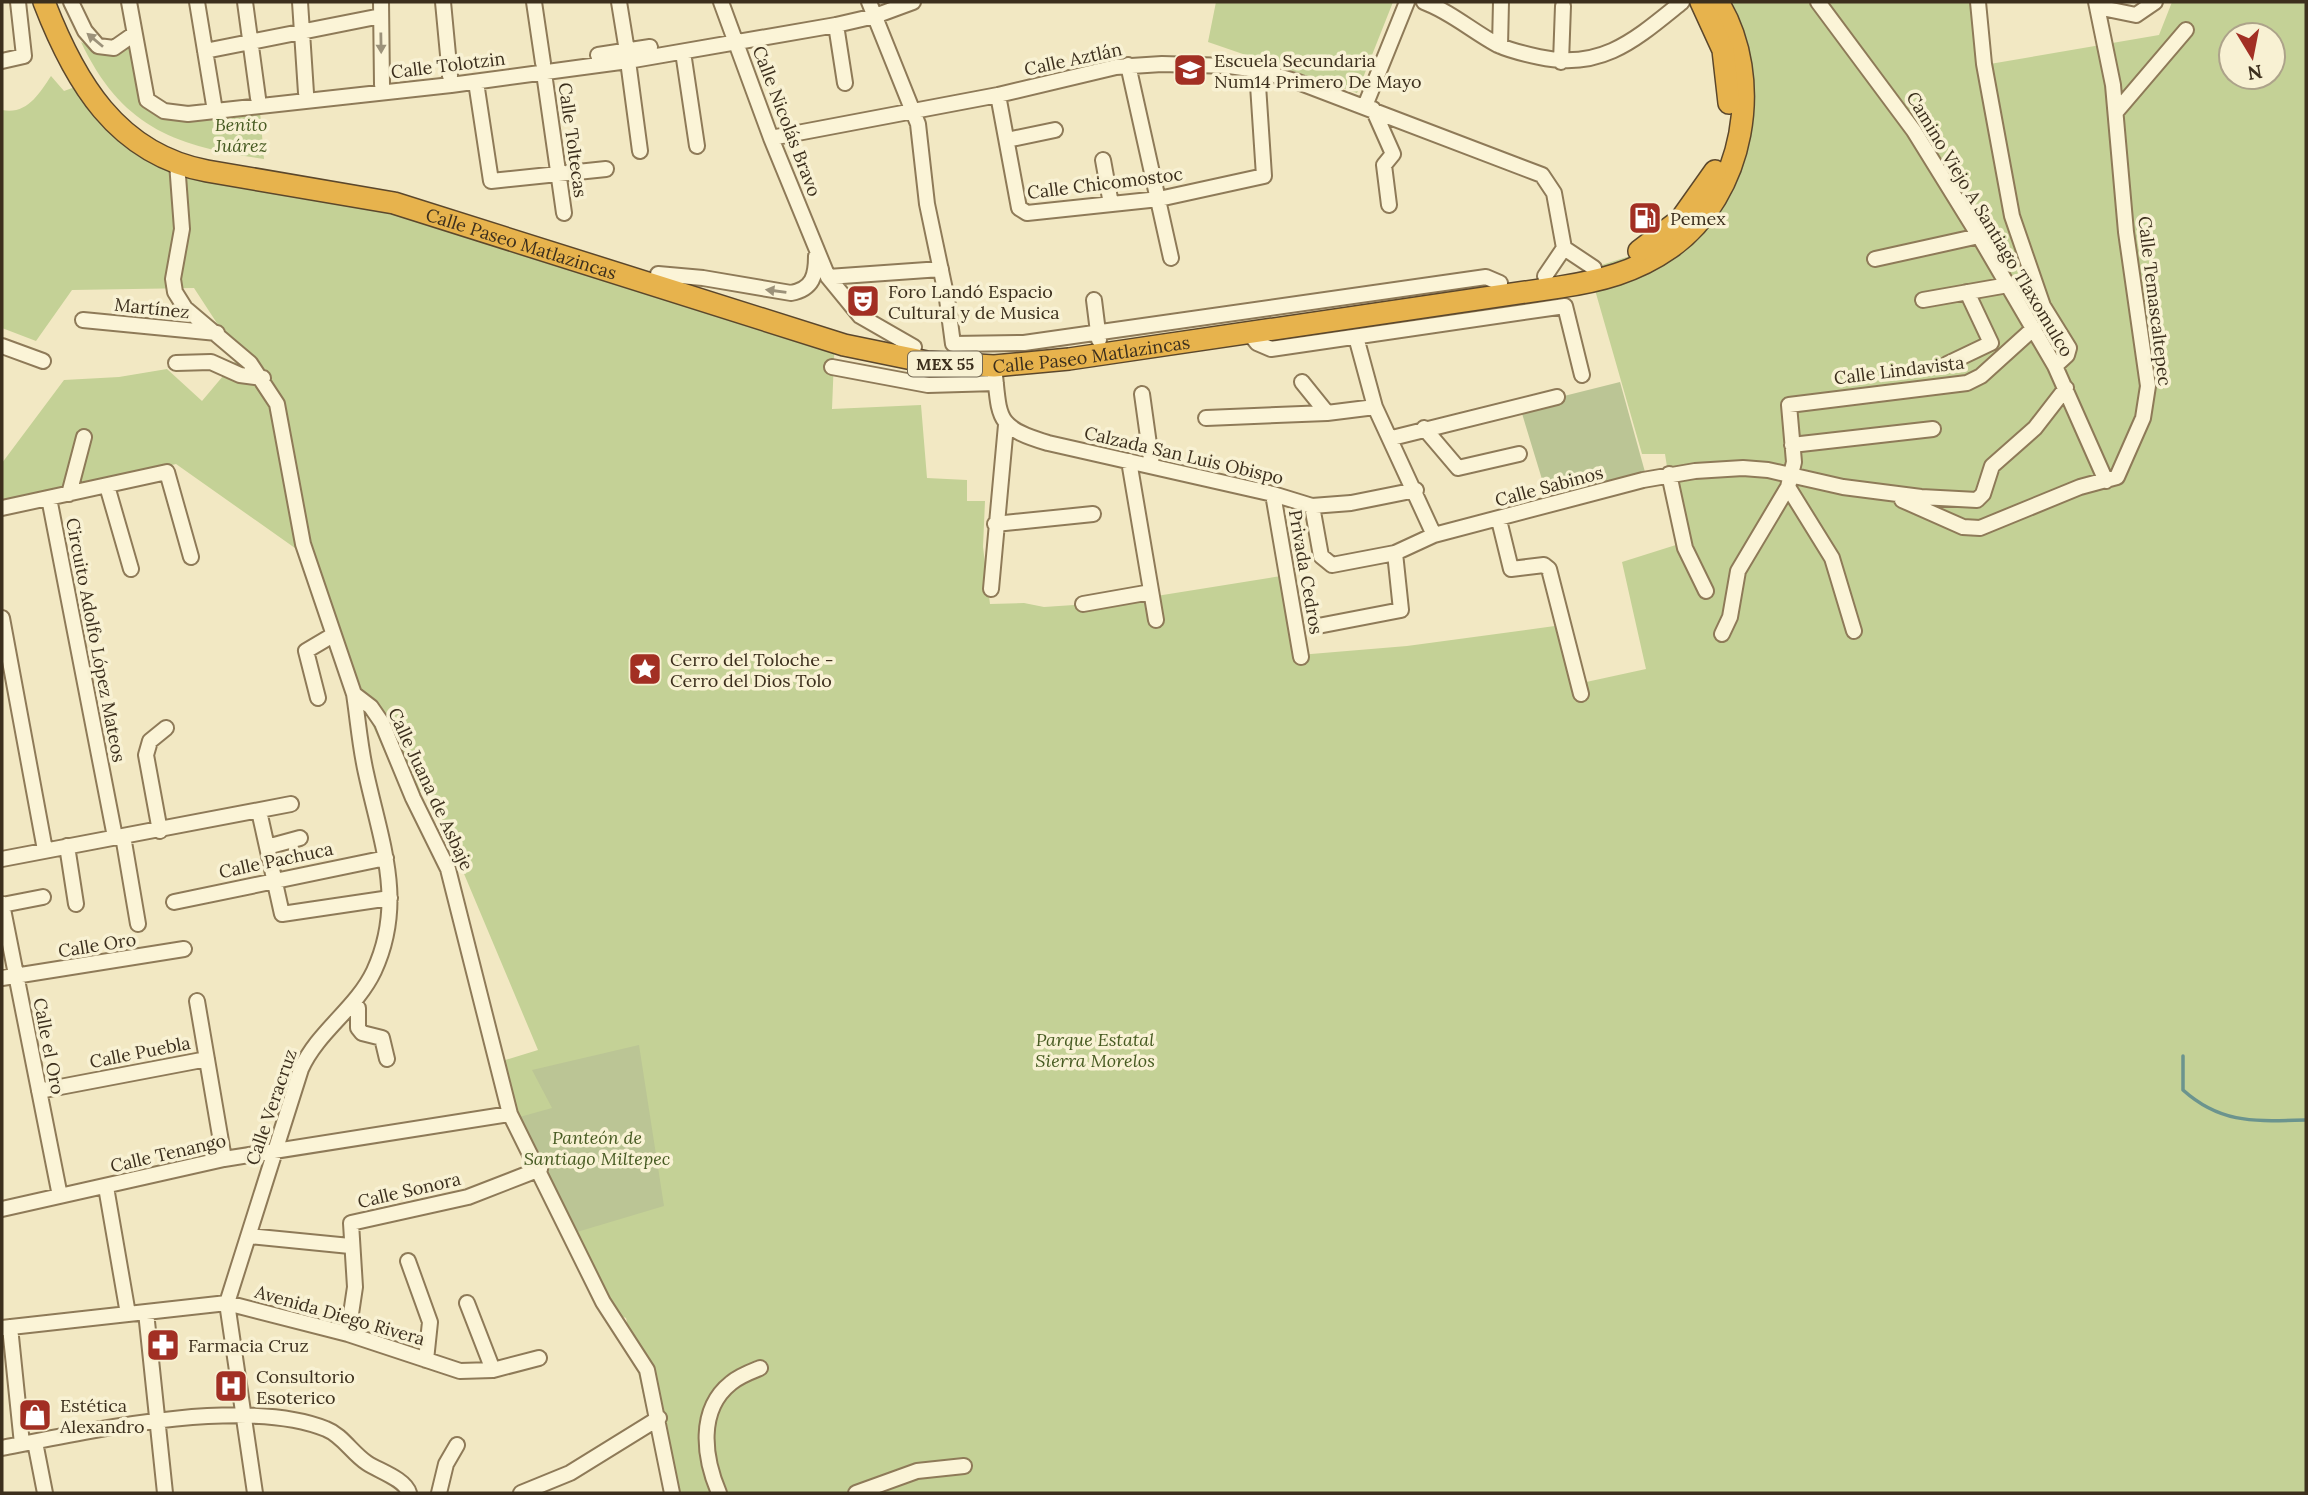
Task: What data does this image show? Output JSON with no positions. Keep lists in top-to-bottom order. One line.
{"streets":{"highway":["Calle Paseo Matlazincas","MEX 55"],"street":["Calle Aztlán","Calle Tolotzin","Calle Nicolás Bravo","Calle Toltecas","Calle Chicomostoc","Camino Viejo A Santiago Tlaxomulco","Calle Temascaltepec","Martínez","Calle Lindavista","Calzada San Luis Obispo","Calle Sabinos","Privada Cedros","Circuito Adolfo López Mateos","Calle Juana de Asbaje","Calle Pachuca","Calle Oro","Calle el Oro","Calle Puebla","Calle Veracruz","Calle Tenango","Calle Sonora","Avenida Diego Rivera"]},"crossings":[["Calle Aztlán","Calle Nicolás Bravo"],["Calle Aztlán","Calle Chicomostoc"],["Calle Tolotzin","Calle Nicolás Bravo"],["Calle Tolotzin","Calle Toltecas"],["Calle Nicolás Bravo","Calle Paseo Matlazincas"],["Camino Viejo A Santiago Tlaxomulco","Calle Temascaltepec"],["Camino Viejo A Santiago Tlaxomulco","Calle Lindavista"],["Calle Paseo Matlazincas","Calle Juana de Asbaje"],["Martínez","Calle Juana de Asbaje"],["Calzada San Luis Obispo","Calle Sabinos"],["Calzada San Luis Obispo","Privada Cedros"],["Calle Juana de Asbaje","Calle Veracruz"],["Calle Juana de Asbaje","Calle Tenango"],["Calle Juana de Asbaje","Calle Sonora"],["Calle Pachuca","Calle Veracruz"],["Calle Oro","Calle el Oro"],["Calle el Oro","Calle Puebla"],["Calle el Oro","Calle Tenango"],["Calle Puebla","Calle Tenango"],["Calle Veracruz","Calle Tenango"],["Calle Veracruz","Avenida Diego Rivera"]],"parks":["Benito Juárez","Parque Estatal Sierra Morelos","Panteón de Santiago Miltepec"],"places":{"school or university":["Escuela Secundaria Num14 Primero De Mayo"],"fuel station":["Pemex"],"theatre":["Foro Landó Espacio Cultural y de Musica"],"place":["Cerro del Toloche - Cerro del Dios Tolo"],"pharmacy":["Farmacia Cruz"],"hospital":["Consultorio Esoterico"],"shop":["Estética Alexandro"]},"north":"bottom"}
